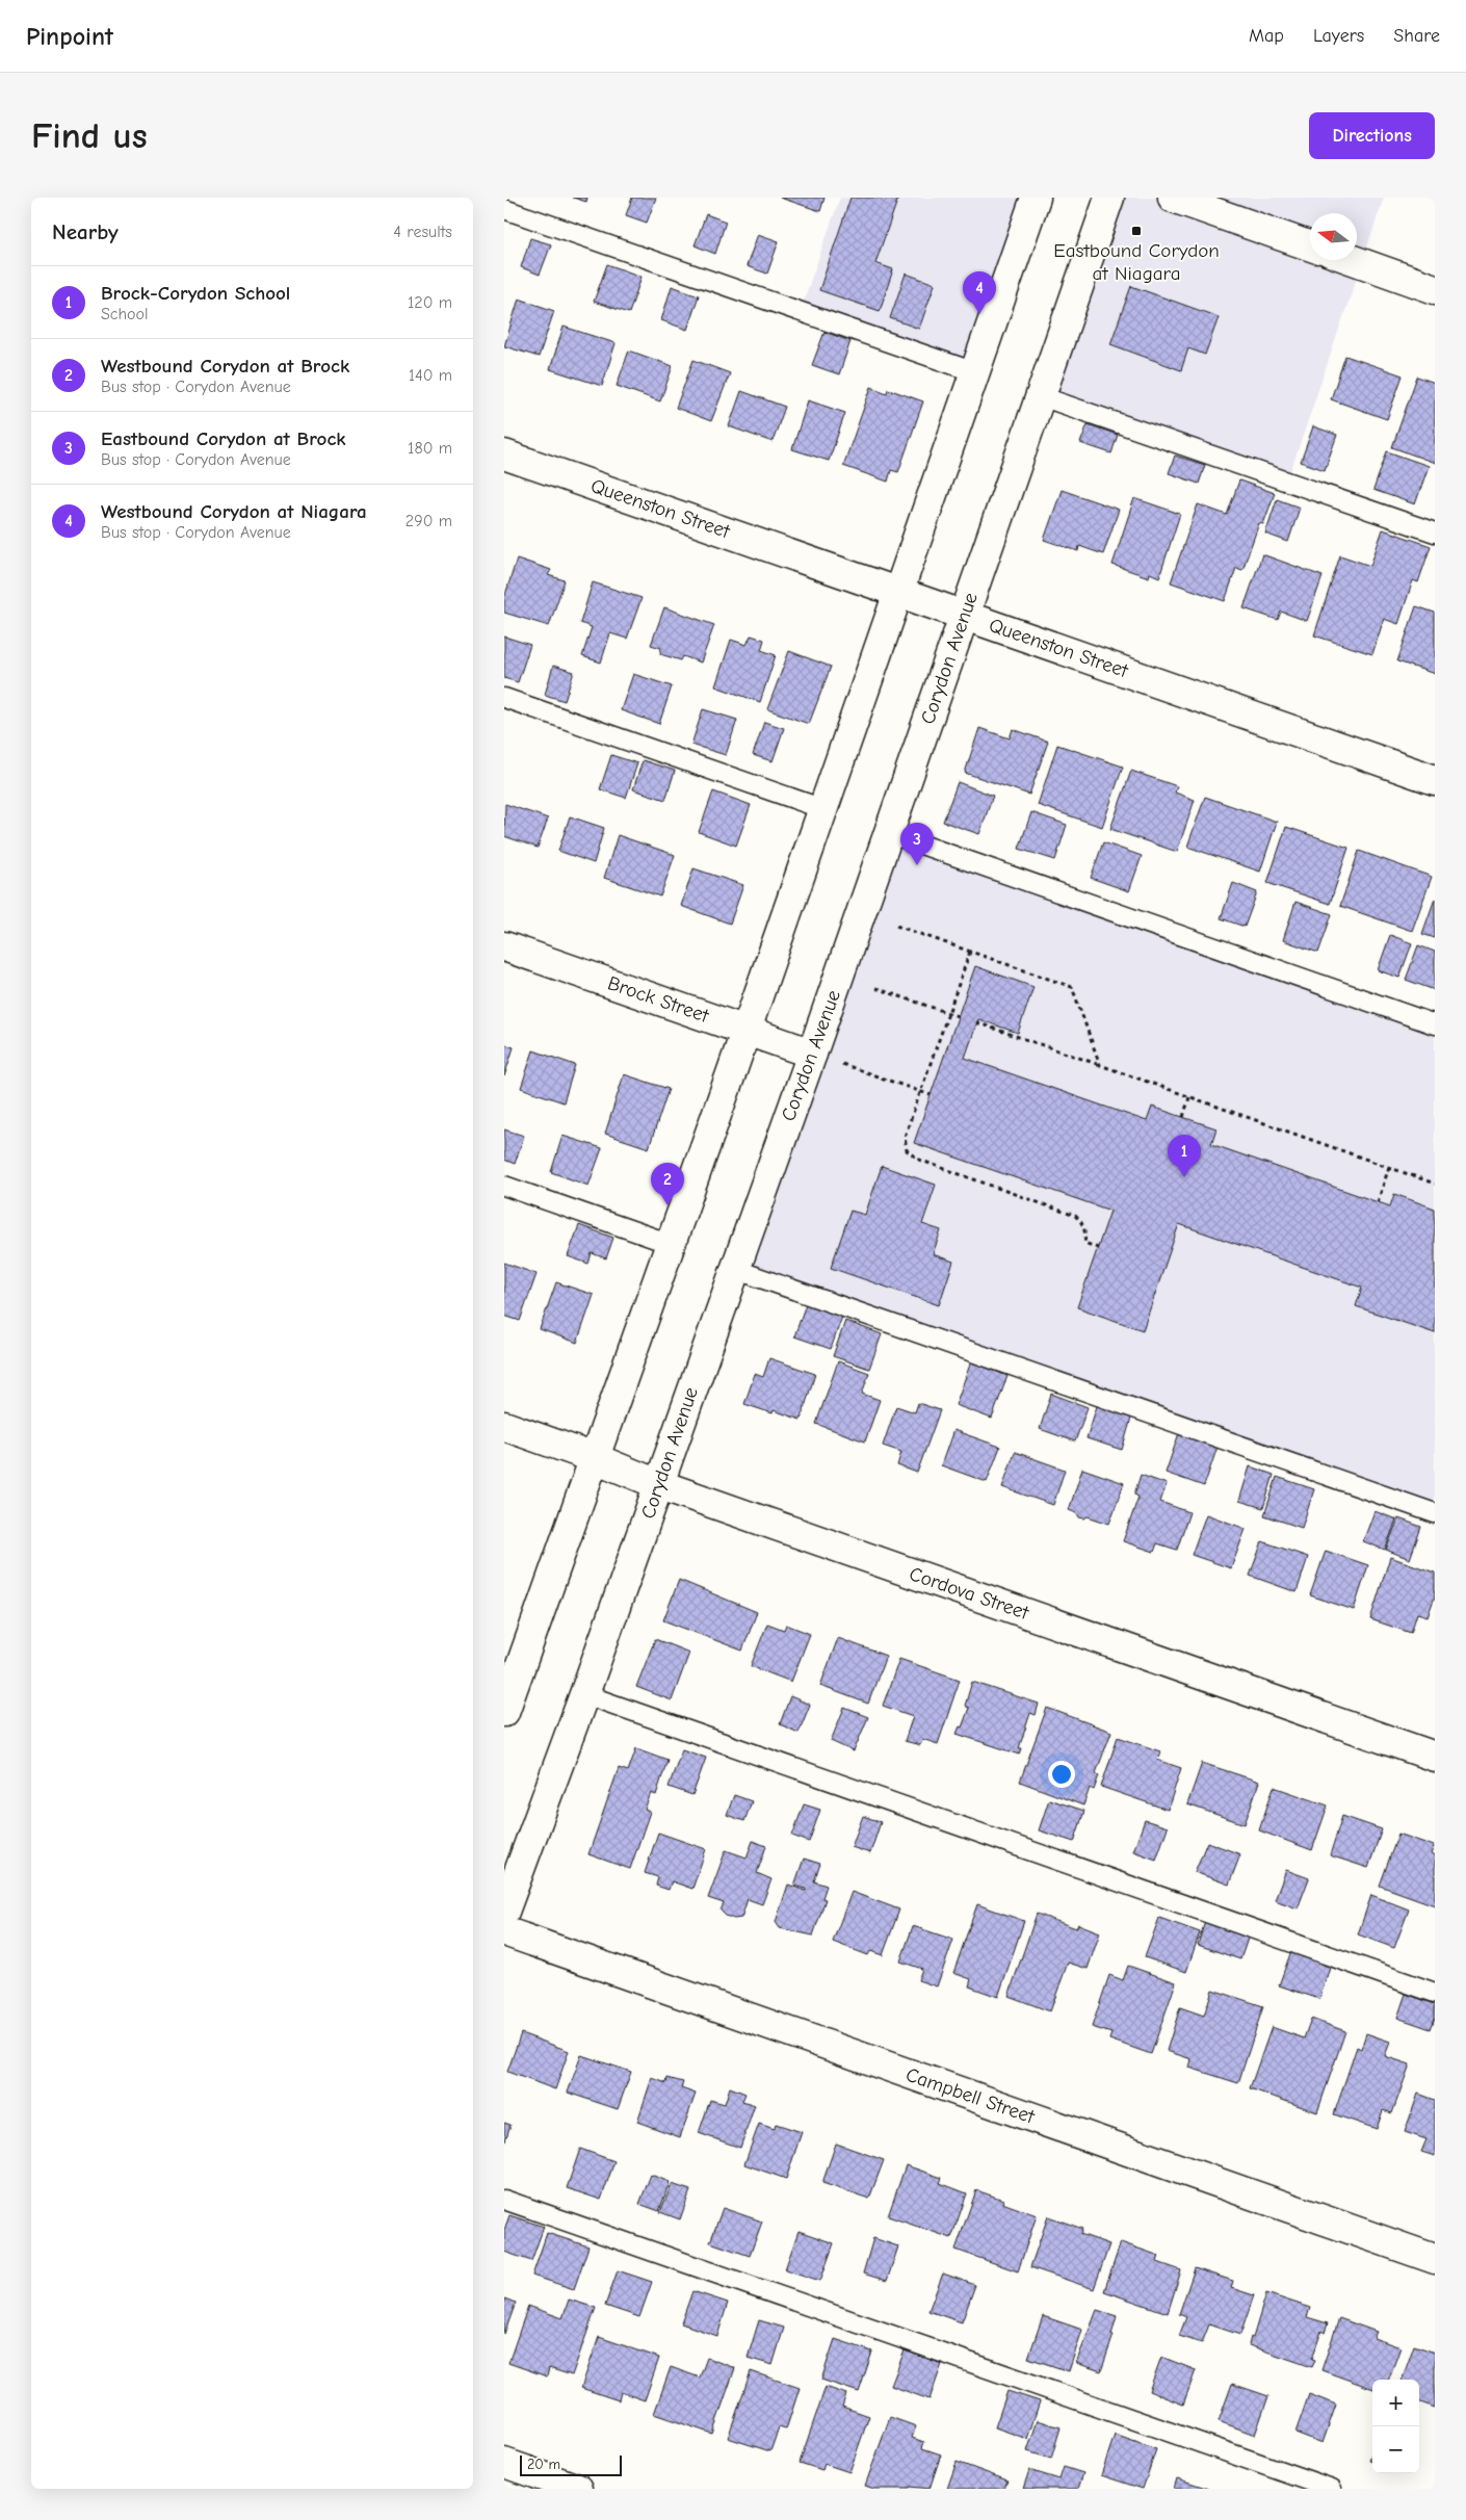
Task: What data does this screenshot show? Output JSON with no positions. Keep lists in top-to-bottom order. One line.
{"streets":{"street":["Queenston Street","Corydon Avenue","Brock Street","Cordova Street","Campbell Street"]},"crossings":[["Queenston Street","Corydon Avenue"],["Corydon Avenue","Brock Street"],["Corydon Avenue","Cordova Street"]],"places":{"transit":["Eastbound Corydon at Niagara"]},"scale_bar":"20 m","north":"left","page":{"header":"Pinpoint","nav":["Map","Layers","Share"],"buttons":"Directions","title":"Find us","heading":["Nearby","4 results"],"list":[{"mark":"1","name":"Brock-Corydon School","note":"School","value":"120 m"},{"mark":"2","name":"Westbound Corydon at Brock","note":"Bus stop · Corydon Avenue","value":"140 m"},{"mark":"3","name":"Eastbound Corydon at Brock","note":"Bus stop · Corydon Avenue","value":"180 m"},{"mark":"4","name":"Westbound Corydon at Niagara","note":"Bus stop · Corydon Avenue","value":"290 m"}],"pins":["4","3","1","2"],"map_buttons":["+","−"],"scale":"20 m"}}
